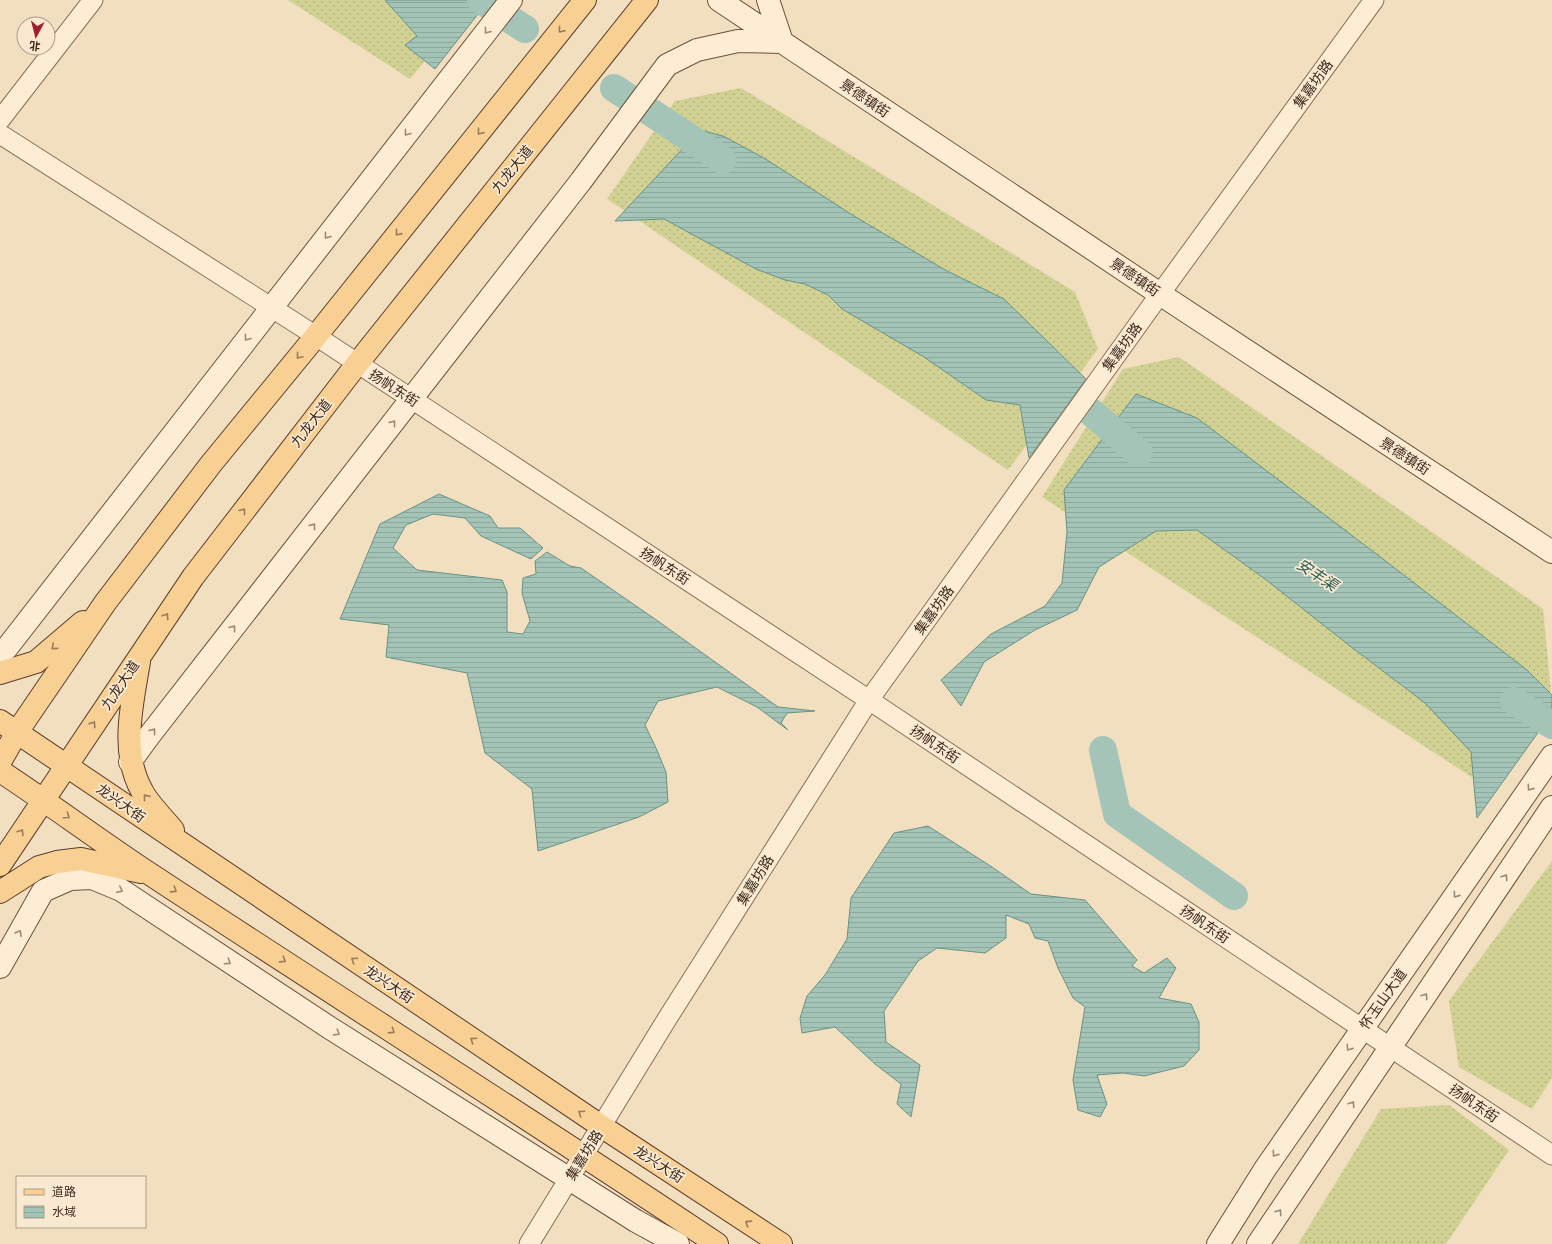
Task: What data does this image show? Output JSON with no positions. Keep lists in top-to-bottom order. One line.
{"streets":{"main road":["景德镇街","九龙大道","龙兴大街","怀玉山大道"],"street":["集嘉坊路","扬帆东街"]},"crossings":[["集嘉坊路","景德镇街"],["集嘉坊路","扬帆东街"],["集嘉坊路","龙兴大街"],["九龙大道","扬帆东街"],["九龙大道","龙兴大街"],["扬帆东街","怀玉山大道"]],"water":["安丰渠"],"legend":["道路","水域"],"north":"bottom"}
